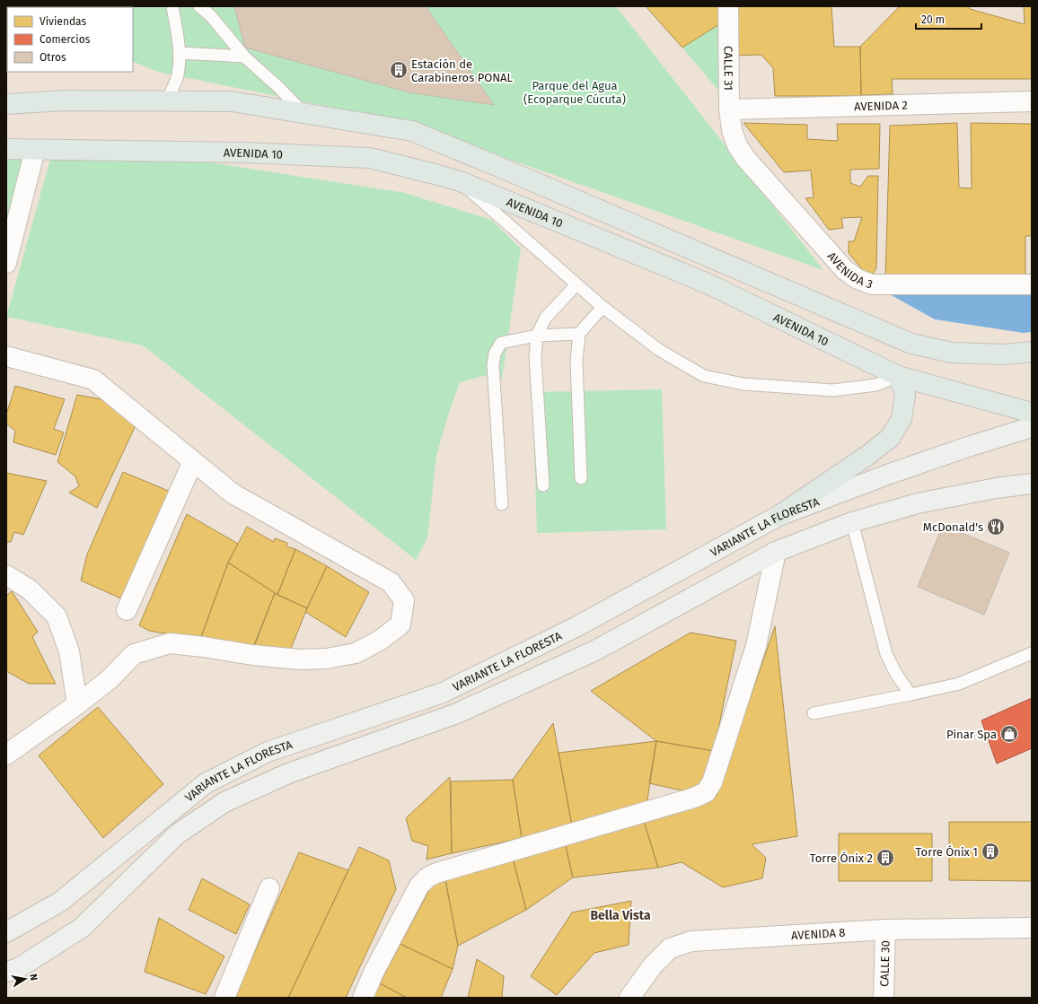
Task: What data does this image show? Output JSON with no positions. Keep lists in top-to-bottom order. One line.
{"streets":{"main road":["AVENIDA 10","VARIANTE LA FLORESTA"],"street":["CALLE 31","AVENIDA 2","AVENIDA 3","AVENIDA 8","CALLE 30"]},"crossings":[["CALLE 31","AVENIDA 2"],["CALLE 31","AVENIDA 3"],["AVENIDA 8","CALLE 30"]],"districts":["Bella Vista"],"parks":["Parque del Agua (Ecoparque Cúcuta)"],"places":{"building":["Estación de Carabineros PONAL","Torre Ónix 1","Torre Ónix 2"],"restaurant":["McDonald's"],"shop":["Pinar Spa"]},"legend":["Viviendas","Comercios","Otros"],"scale_bar":"20 m","north":"right"}
